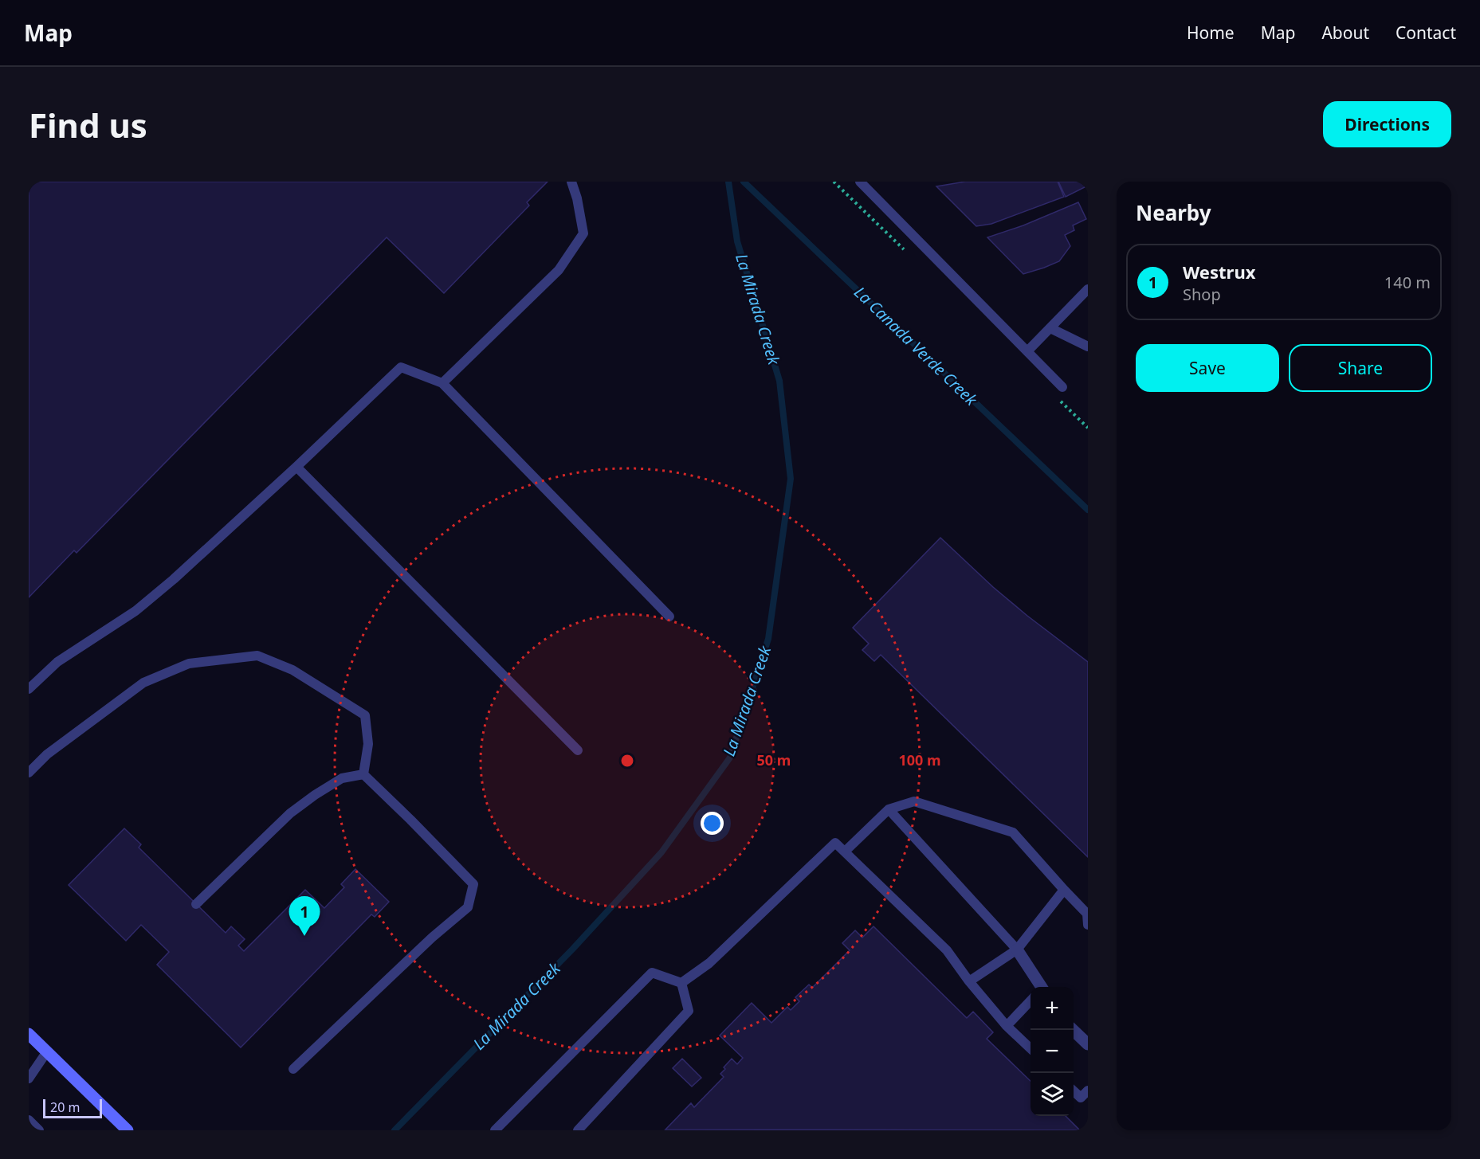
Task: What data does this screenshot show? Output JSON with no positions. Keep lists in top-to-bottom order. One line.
{"water":["La Mirada Creek","La Canada Verde Creek"],"scale_bar":"20 m","page":{"header":"Map","nav":["Home","Map","About","Contact"],"buttons":["Directions",["Save","Share"]],"title":"Find us","heading":"Nearby","list":[{"mark":"1","name":"Westrux","note":"Shop","value":"140 m"}],"pins":"1","map_buttons":["+","−"],"scale":"20 m"},"rings":["50 m","100 m"]}
